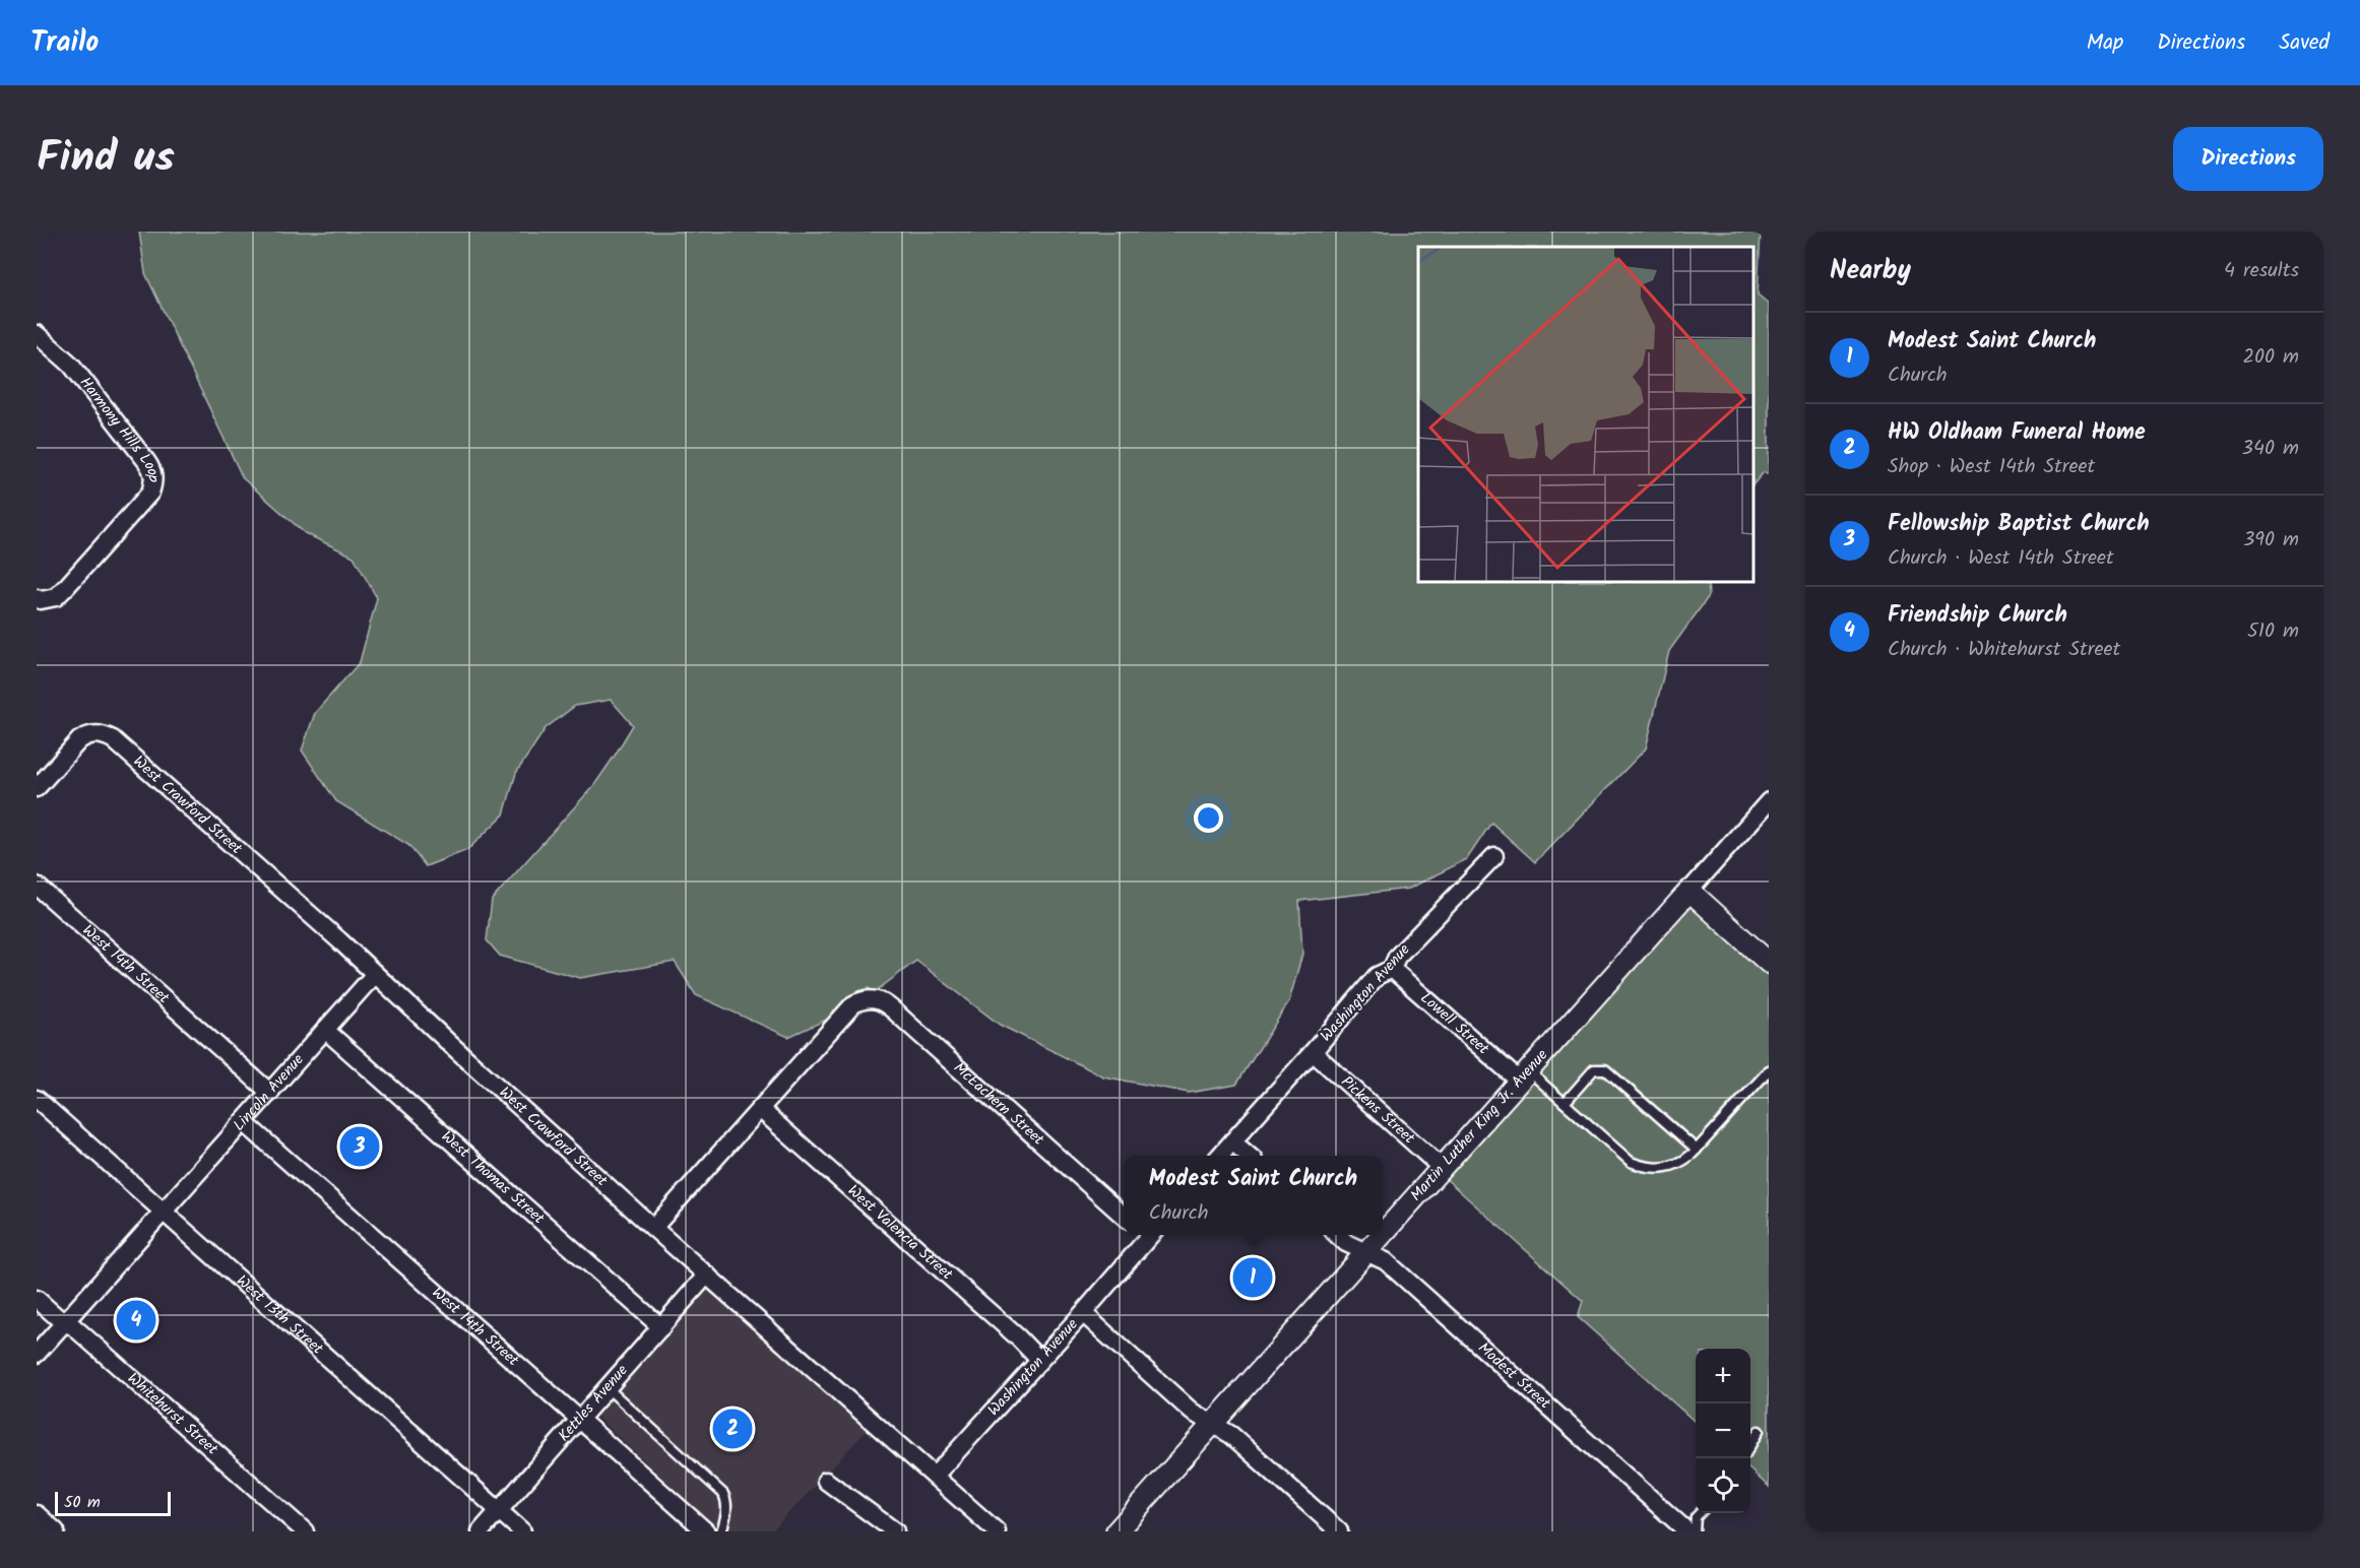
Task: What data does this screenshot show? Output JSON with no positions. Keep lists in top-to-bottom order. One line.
{"streets":{"street":["Harmony Hills Loop","West Crawford Street","West 14th Street","Washington Avenue","Lowell Street","Lincoln Avenue","McEachern Street","Pickens Street","Martin Luther King Jr. Avenue","West Thomas Street","West Valencia Street","West 13th Street","Modest Street","Kettles Avenue","Whitehurst Street"]},"crossings":[["West Crawford Street","Washington Avenue"],["West Crawford Street","Lincoln Avenue"],["West Crawford Street","Kettles Avenue"],["West 14th Street","Lincoln Avenue"],["West 14th Street","Kettles Avenue"],["Washington Avenue","Lowell Street"],["Washington Avenue","Pickens Street"],["Washington Avenue","West Valencia Street"],["Lowell Street","Martin Luther King Jr. Avenue"],["Lincoln Avenue","West Thomas Street"],["Lincoln Avenue","West 13th Street"],["Lincoln Avenue","Whitehurst Street"],["McEachern Street","West Valencia Street"],["Pickens Street","Martin Luther King Jr. Avenue"],["Martin Luther King Jr. Avenue","Modest Street"],["West Thomas Street","Kettles Avenue"],["West 13th Street","Kettles Avenue"]],"scale_bar":"50 m","page":{"header":"Trailo","nav":["Map","Directions","Saved"],"title":"Find us","buttons":"Directions","heading":["Nearby","4 results"],"list":[{"mark":"1","name":"Modest Saint Church","note":"Church","value":"200 m"},{"mark":"2","name":"HW Oldham Funeral Home","note":"Shop · West 14th Street","value":"340 m"},{"mark":"3","name":"Fellowship Baptist Church","note":"Church · West 14th Street","value":"390 m"},{"mark":"4","name":"Friendship Church","note":"Church · Whitehurst Street","value":"510 m"}],"pins":["3","1","4","2"],"popup":["Modest Saint Church","Church"],"map_buttons":["+","−"],"scale":"50 m"}}
